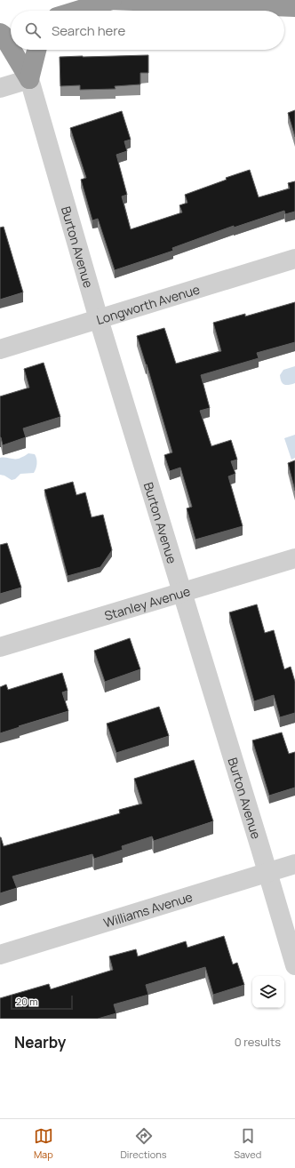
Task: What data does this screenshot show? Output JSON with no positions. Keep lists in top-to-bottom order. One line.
{"streets":{"street":["Burton Avenue","Longworth Avenue","Stanley Avenue","Williams Avenue"]},"crossings":[["Burton Avenue","Longworth Avenue"],["Burton Avenue","Stanley Avenue"],["Burton Avenue","Williams Avenue"]],"scale_bar":"20 m","page":{"search":"Search here","scale":"20 m","heading":["Nearby","0 results"],"nav":["Map","Directions","Saved"]}}
